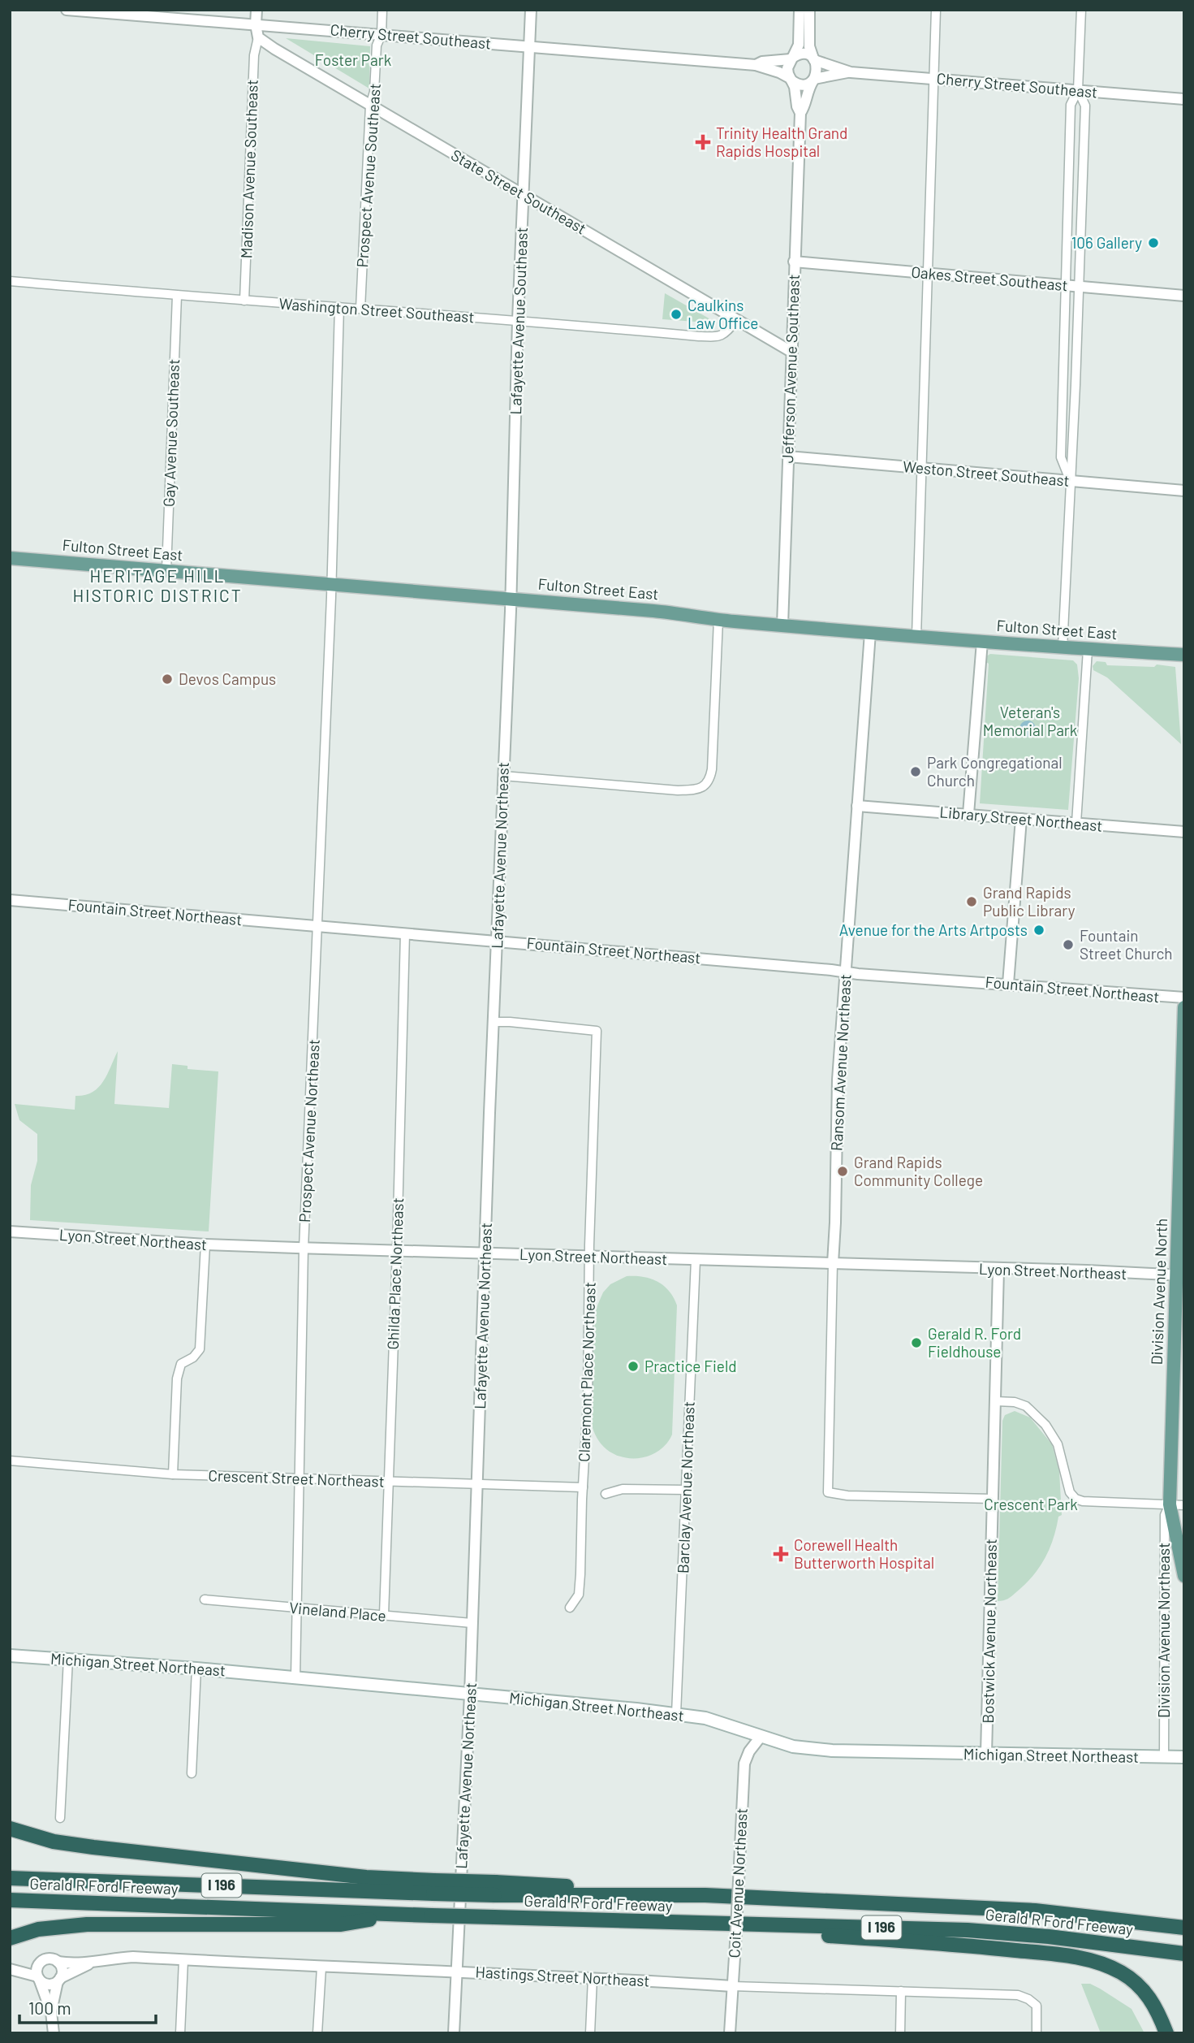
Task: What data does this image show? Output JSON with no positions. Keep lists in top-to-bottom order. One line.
{"streets":{"highway":["I 196","Gerald R Ford Freeway"],"main road":["Fulton Street East","Division Avenue North","Michigan Street Northeast"],"street":["Cherry Street Southeast","Madison Avenue Southeast","Prospect Avenue Southeast","State Street Southeast","Oakes Street Southeast","Washington Street Southeast","Lafayette Avenue Southeast","Jefferson Avenue Southeast","Gay Avenue Southeast","Weston Street Southeast","Library Street Northeast","Lafayette Avenue Northeast","Fountain Street Northeast","Ransom Avenue Northeast","Prospect Avenue Northeast","Lyon Street Northeast","Ghilda Place Northeast","Claremont Place Northeast","Crescent Street Northeast","Barclay Avenue Northeast","Vineland Place","Division Avenue Northeast","Bostwick Avenue Northeast","Coit Avenue Northeast","Hastings Street Northeast"]},"crossings":[["Cherry Street Southeast","Prospect Avenue Southeast"],["Cherry Street Southeast","Lafayette Avenue Southeast"],["Cherry Street Southeast","Jefferson Avenue Southeast"],["Madison Avenue Southeast","State Street Southeast"],["Madison Avenue Southeast","Washington Street Southeast"],["Prospect Avenue Southeast","State Street Southeast"],["Prospect Avenue Southeast","Washington Street Southeast"],["State Street Southeast","Washington Street Southeast"],["State Street Southeast","Lafayette Avenue Southeast"],["State Street Southeast","Jefferson Avenue Southeast"],["Oakes Street Southeast","Jefferson Avenue Southeast"],["Washington Street Southeast","Lafayette Avenue Southeast"],["Washington Street Southeast","Gay Avenue Southeast"],["Lafayette Avenue Southeast","Fulton Street East"],["Lafayette Avenue Southeast","Lafayette Avenue Northeast"],["Jefferson Avenue Southeast","Weston Street Southeast"],["Jefferson Avenue Southeast","Fulton Street East"],["Gay Avenue Southeast","Fulton Street East"],["Fulton Street East","Lafayette Avenue Northeast"],["Fulton Street East","Ransom Avenue Northeast"],["Fulton Street East","Prospect Avenue Northeast"],["Library Street Northeast","Ransom Avenue Northeast"],["Lafayette Avenue Northeast","Fountain Street Northeast"],["Lafayette Avenue Northeast","Lyon Street Northeast"],["Lafayette Avenue Northeast","Claremont Place Northeast"],["Lafayette Avenue Northeast","Crescent Street Northeast"],["Lafayette Avenue Northeast","Vineland Place"],["Lafayette Avenue Northeast","Michigan Street Northeast"],["Lafayette Avenue Northeast","Hastings Street Northeast"],["Fountain Street Northeast","Ransom Avenue Northeast"],["Fountain Street Northeast","Prospect Avenue Northeast"],["Fountain Street Northeast","Ghilda Place Northeast"],["Ransom Avenue Northeast","Lyon Street Northeast"],["Ransom Avenue Northeast","Bostwick Avenue Northeast"],["Prospect Avenue Northeast","Lyon Street Northeast"],["Prospect Avenue Northeast","Crescent Street Northeast"],["Prospect Avenue Northeast","Vineland Place"],["Prospect Avenue Northeast","Michigan Street Northeast"],["Lyon Street Northeast","Ghilda Place Northeast"],["Lyon Street Northeast","Division Avenue North"],["Lyon Street Northeast","Claremont Place Northeast"],["Lyon Street Northeast","Barclay Avenue Northeast"],["Lyon Street Northeast","Bostwick Avenue Northeast"],["Ghilda Place Northeast","Crescent Street Northeast"],["Ghilda Place Northeast","Vineland Place"],["Division Avenue North","Division Avenue Northeast"],["Claremont Place Northeast","Crescent Street Northeast"],["Barclay Avenue Northeast","Michigan Street Northeast"],["Division Avenue Northeast","Michigan Street Northeast"],["Bostwick Avenue Northeast","Michigan Street Northeast"],["Michigan Street Northeast","Coit Avenue Northeast"],["Coit Avenue Northeast","Hastings Street Northeast"]],"districts":["HERITAGE HILL HISTORIC DISTRICT"],"parks":["Foster Park","Veteran's Memorial Park","Crescent Park"],"places":{"health":["Trinity Health Grand Rapids Hospital","Corewell Health Butterworth Hospital"],"other":["106 Gallery","Caulkins Law Office","Devos Campus","Park Congregational Church","Grand Rapids Public Library","Avenue for the Arts Artposts","Fountain Street Church","Grand Rapids Community College","Gerald R. Ford Fieldhouse","Practice Field"]},"scale_bar":"100 m"}
